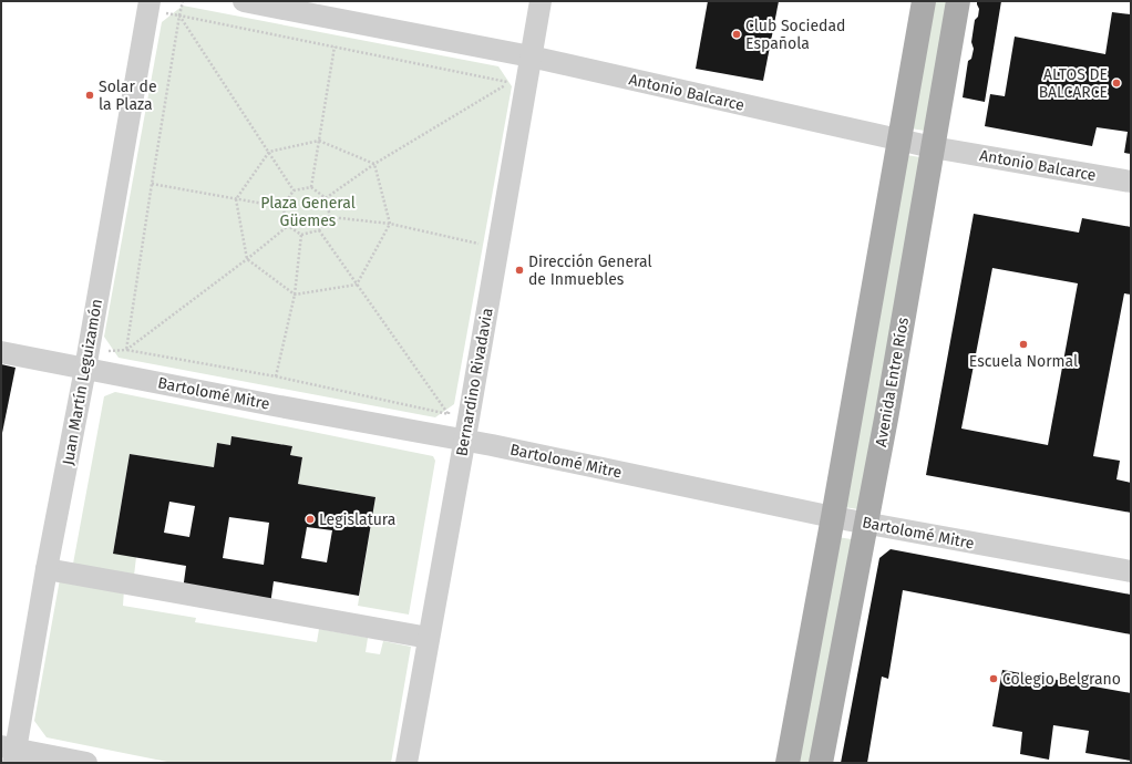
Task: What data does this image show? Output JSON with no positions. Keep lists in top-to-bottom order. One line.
{"streets":{"main road":["Avenida Entre Ríos"],"street":["Antonio Balcarce","Juan Martín Leguizamón","Bernardino Rivadavia","Bartolomé Mitre"]},"crossings":[["Antonio Balcarce","Bernardino Rivadavia"],["Antonio Balcarce","Avenida Entre Ríos"],["Juan Martín Leguizamón","Bartolomé Mitre"],["Bernardino Rivadavia","Bartolomé Mitre"],["Avenida Entre Ríos","Bartolomé Mitre"]],"parks":["Plaza General Güemes"],"places":["Club Sociedad Española","ALTOS DE BALCARCE","Solar de la Plaza","Dirección General de Inmuebles","Escuela Normal","Legislatura","Colegio Belgrano"]}
